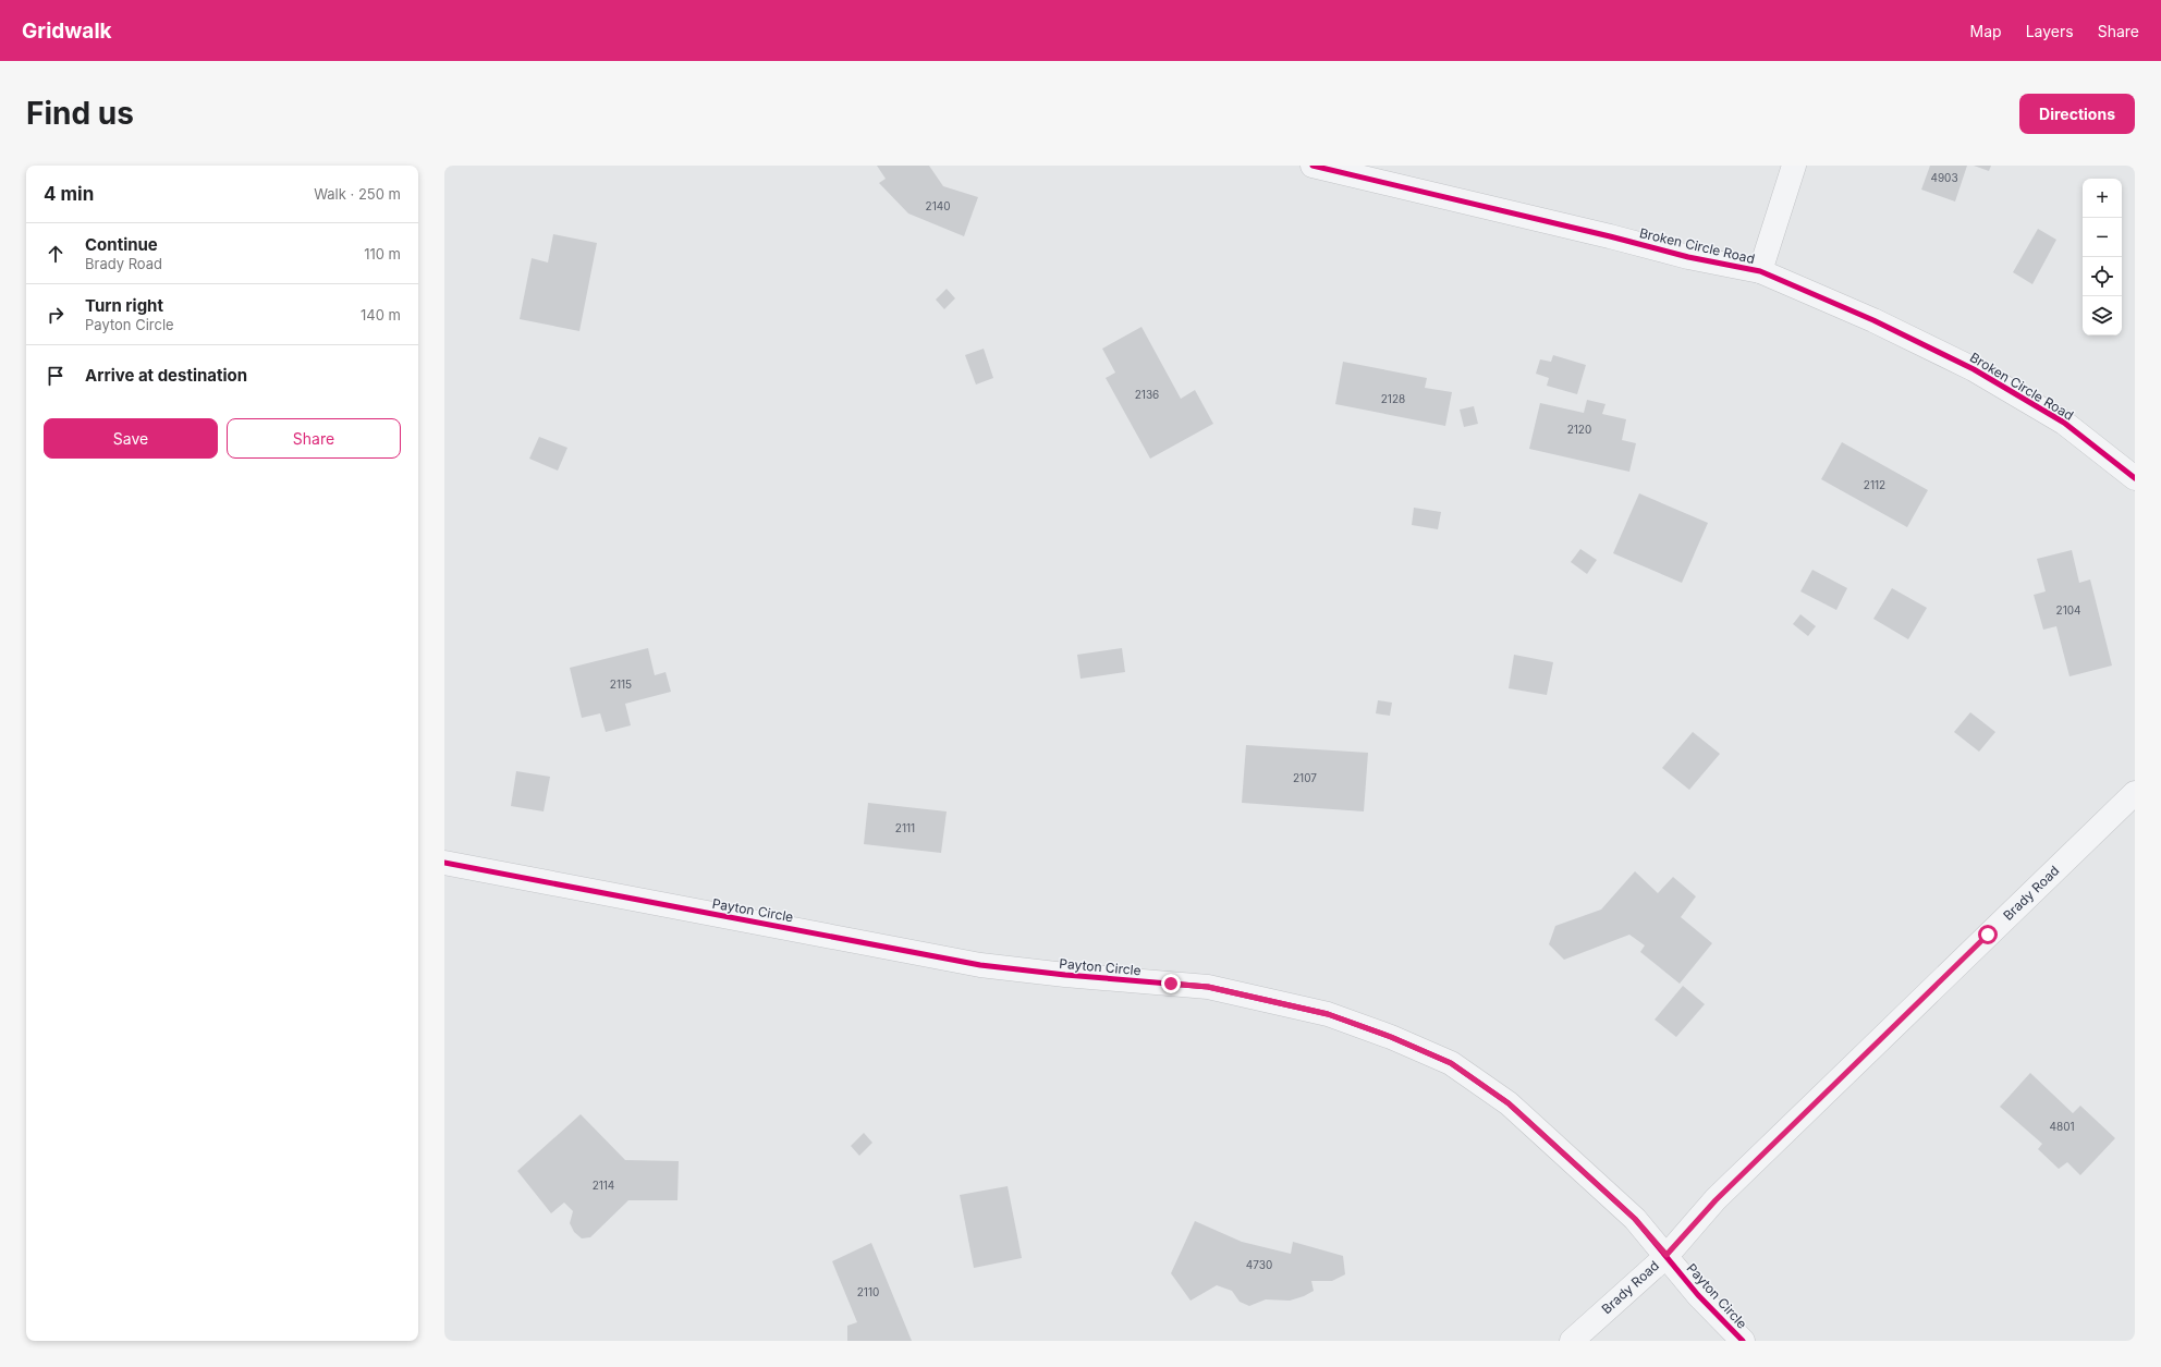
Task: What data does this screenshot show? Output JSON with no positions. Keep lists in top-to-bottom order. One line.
{"streets":{"street":["Broken Circle Road","Brady Road","Payton Circle"]},"crossings":[["Brady Road","Payton Circle"]],"house_numbers":["4903","2140","2136","2128","2120","2112","2104","2115","2107","2111","4801","2114","4730","2110"],"page":{"header":"Gridwalk","nav":["Map","Layers","Share"],"buttons":["Directions",["Save","Share"]],"title":"Find us","heading":["4 min","Walk · 250 m"],"map_buttons":["+","−"],"list":[["Continue","Brady Road","110 m"],["Turn right","Payton Circle","140 m"],"Arrive at destination"]}}
